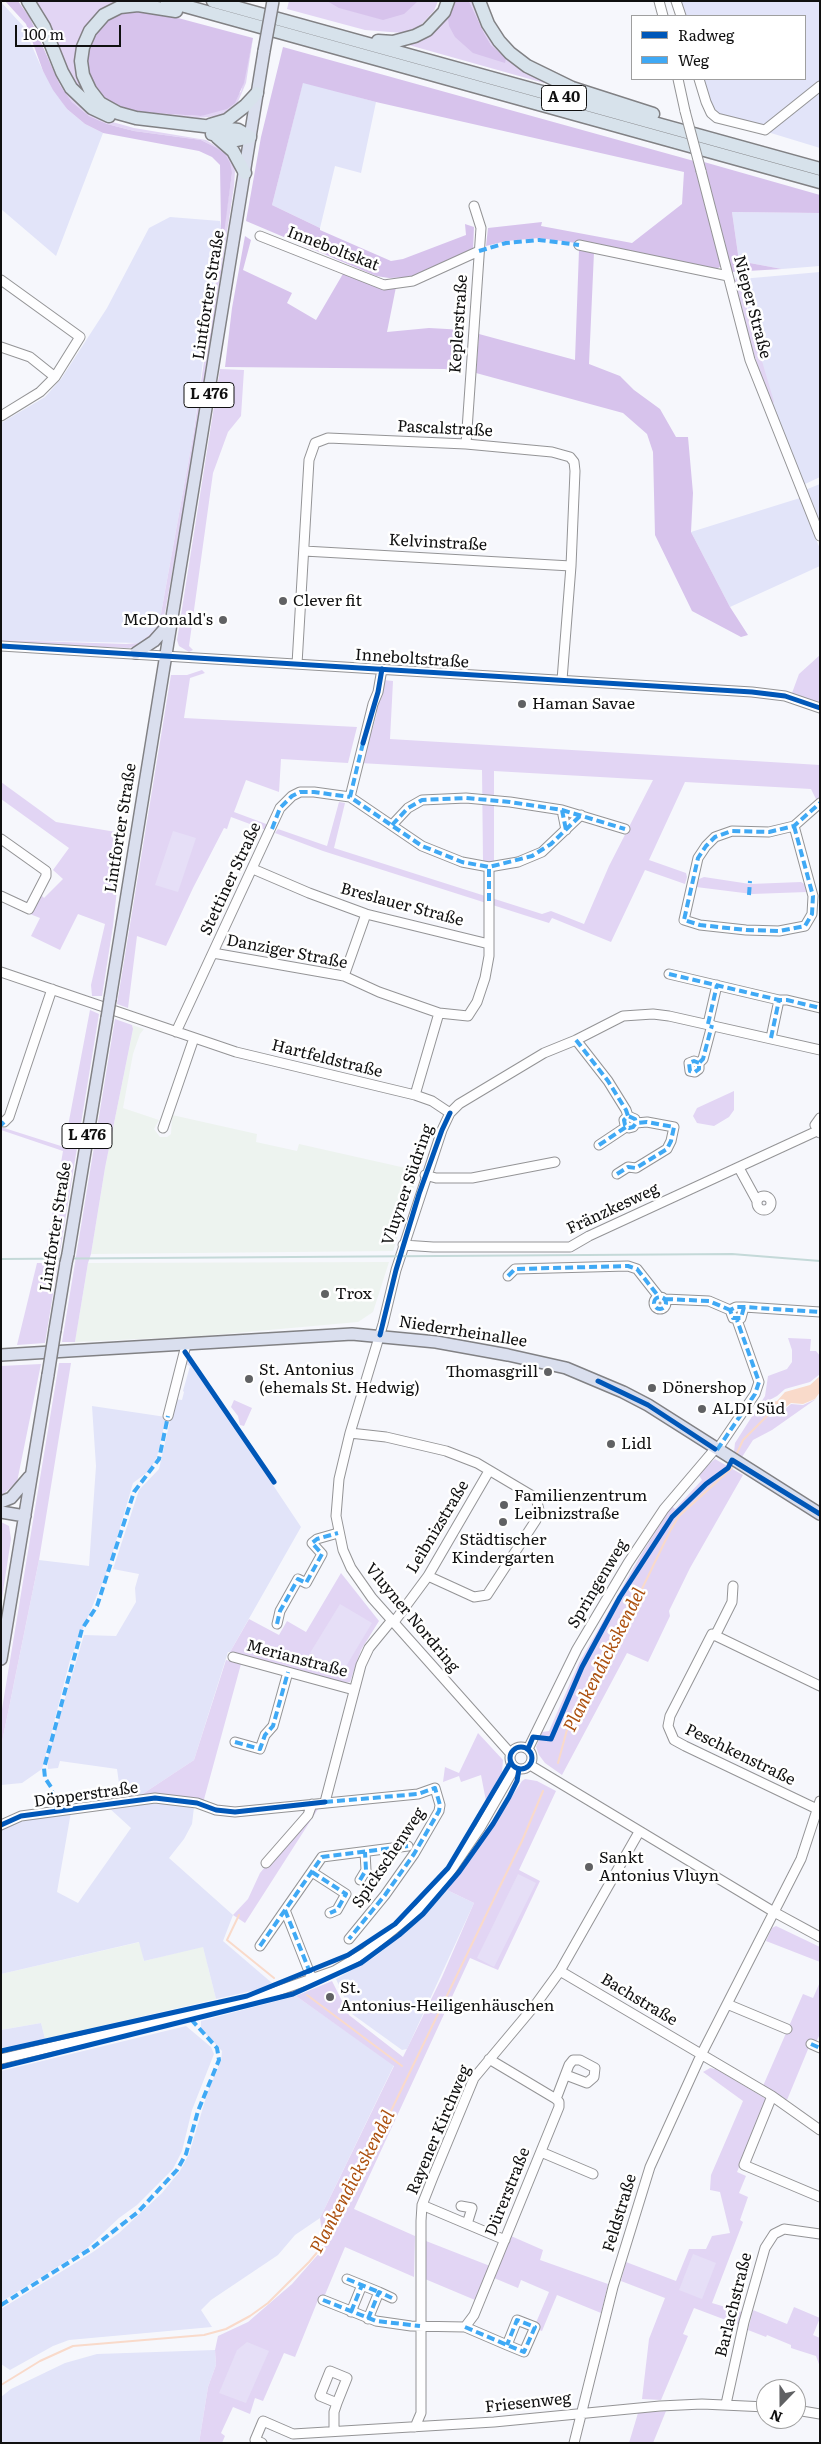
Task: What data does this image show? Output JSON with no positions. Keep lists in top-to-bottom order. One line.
{"streets":{"highway":["A 40"],"main road":["Lintforter Straße","L 476","Niederrheinallee"],"street":["Inneboltskat","Nieper Straße","Keplerstraße","Pascalstraße","Kelvinstraße","Inneboltstraße","Stettiner Straße","Breslauer Straße","Danziger Straße","Hartfeldstraße","Vluyner Südring","Fränzkesweg","Leibnizstraße","Springenweg","Vluyner Nordring","Merianstraße","Peschkenstraße","Döpperstraße","Spickschenweg","Bachstraße","Rayener Kirchweg","Dürerstraße","Feldstraße","Barlachstraße","Friesenweg"]},"crossings":[["Inneboltskat","Keplerstraße"],["Lintforter Straße","Inneboltstraße"],["Keplerstraße","Pascalstraße"],["Pascalstraße","Kelvinstraße"],["Pascalstraße","Inneboltstraße"],["Stettiner Straße","Breslauer Straße"],["Stettiner Straße","Danziger Straße"],["Stettiner Straße","Hartfeldstraße"],["Breslauer Straße","Danziger Straße"],["Hartfeldstraße","Vluyner Südring"],["Vluyner Südring","Fränzkesweg"],["Vluyner Südring","Niederrheinallee"],["Vluyner Südring","Vluyner Nordring"],["Niederrheinallee","Springenweg"],["Niederrheinallee","Vluyner Nordring"],["Leibnizstraße","Vluyner Nordring"],["Springenweg","Vluyner Nordring"],["Peschkenstraße","Feldstraße"],["Döpperstraße","Spickschenweg"],["Bachstraße","Rayener Kirchweg"],["Bachstraße","Feldstraße"],["Rayener Kirchweg","Friesenweg"],["Feldstraße","Friesenweg"],["Barlachstraße","Friesenweg"]],"water":["Plankendickskendel"],"places":["Clever fit","McDonald's","Haman Savae","Trox","Thomasgrill","St. Antonius (ehemals St. Hedwig)","Dönershop","ALDI Süd","Lidl","Familienzentrum Leibnizstraße","Städtischer Kindergarten","Sankt Antonius Vluyn","St. Antonius-Heiligenhäuschen"],"legend":["Radweg","Weg"],"scale_bar":"100 m","north":"bottom"}
